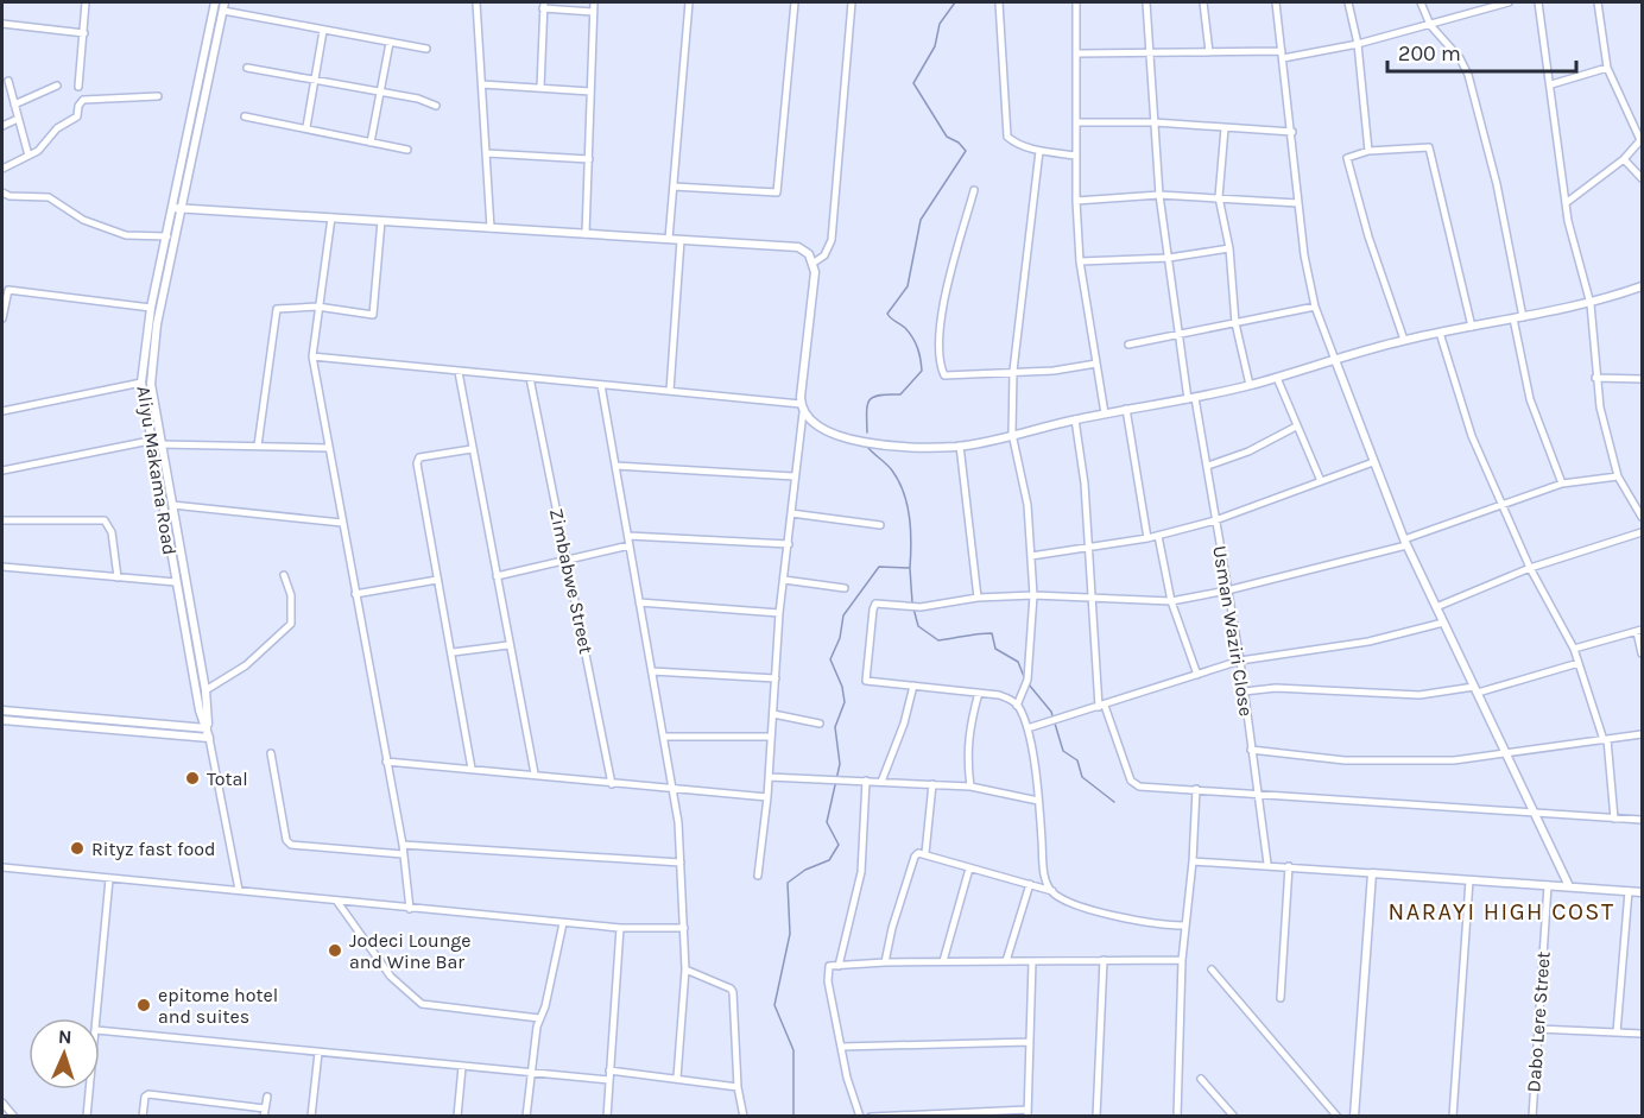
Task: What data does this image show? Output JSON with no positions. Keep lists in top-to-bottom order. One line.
{"streets":{"street":["Aliyu Makama Road","Zimbabwe Street","Usman Waziri Close","Dabo Lere Street"]},"districts":["NARAYI HIGH COST"],"places":["Total","Rityz fast food","Jodeci Lounge and Wine Bar","epitome hotel and suites"],"scale_bar":"200 m","north":"top"}
